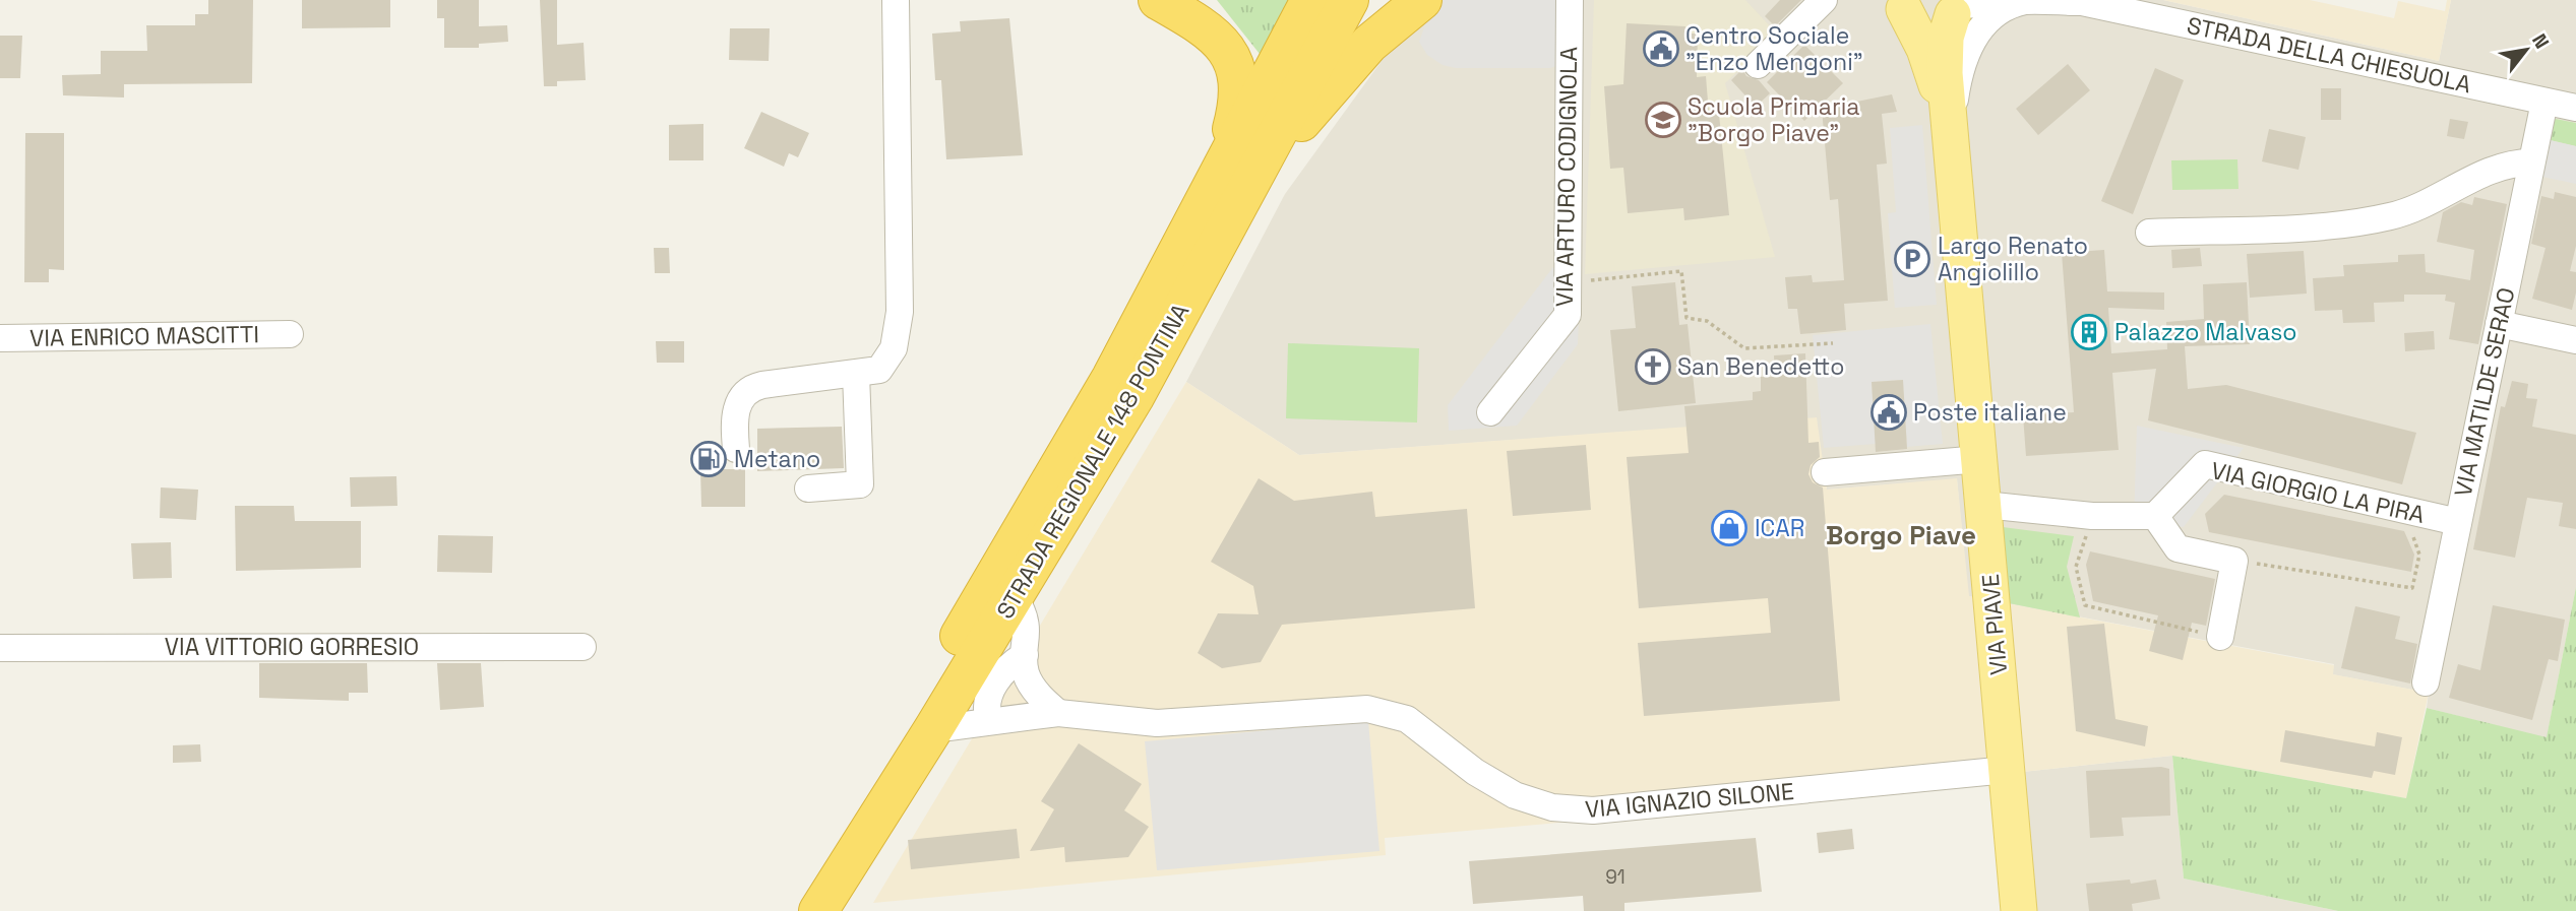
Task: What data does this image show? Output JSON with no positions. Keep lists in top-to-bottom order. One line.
{"streets":{"highway":["STRADA REGIONALE 148 PONTINA"],"main road":["VIA PIAVE"],"street":["STRADA DELLA CHIESUOLA","VIA ARTURO CODIGNOLA","VIA ENRICO MASCITTI","VIA MATILDE SERAO","VIA GIORGIO LA PIRA","VIA VITTORIO GORRESIO","VIA IGNAZIO SILONE"]},"crossings":[["STRADA DELLA CHIESUOLA","VIA MATILDE SERAO"],["STRADA DELLA CHIESUOLA","VIA PIAVE"],["VIA MATILDE SERAO","VIA GIORGIO LA PIRA"],["STRADA REGIONALE 148 PONTINA","VIA IGNAZIO SILONE"],["VIA PIAVE","VIA IGNAZIO SILONE"]],"districts":["Borgo Piave"],"places":{"public building":["Centro Sociale \"Enzo Mengoni\"","Poste italiane"],"school or university":["Scuola Primaria \"Borgo Piave\""],"parking":["Largo Renato Angiolillo"],"building":["Palazzo Malvaso"],"church":["San Benedetto"],"fuel station":["Metano"],"shop":["ICAR"]},"house_numbers":["91"],"north":"top right"}
